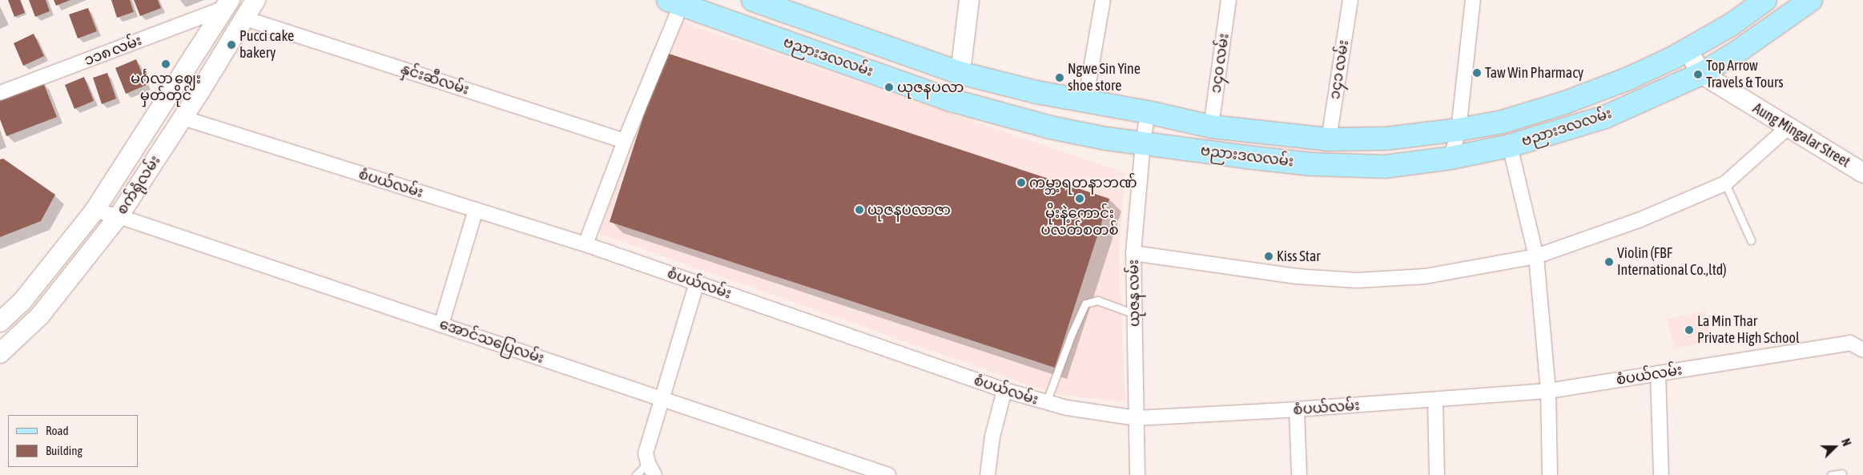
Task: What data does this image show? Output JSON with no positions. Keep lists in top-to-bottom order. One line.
{"streets":{"main road":["ဗညားဒလလမ်း","Aung Mingalar Street","စက်ရုံလမ်း"],"street":["၁၁၈ လမ်း","၁၄၀ လမ်း","၁၄၁ လမ်း","နှင်းဆီလမ်း","စံပယ်လမ်း","ယုဇန လမ်း","အောင်သပြေလမ်း"]},"crossings":[["၁၁၈ လမ်း","စက်ရုံလမ်း"],["ဗညားဒလလမ်း","၁၄၀ လမ်း"],["ဗညားဒလလမ်း","၁၄၁ လမ်း"],["ဗညားဒလလမ်း","Aung Mingalar Street"],["ဗညားဒလလမ်း","ယုဇန လမ်း"],["နှင်းဆီလမ်း","စက်ရုံလမ်း"],["စံပယ်လမ်း","စက်ရုံလမ်း"],["စံပယ်လမ်း","ယုဇန လမ်း"],["စက်ရုံလမ်း","အောင်သပြေလမ်း"]],"places":["Pucci cake bakery","မင်္ဂလာ ဈေး မှတ်တိုင်","Taw Win Pharmacy","Top Arrow Travels & Tours","Ngwe Sin Yine shoe store","ယုဇနပလာ","ကမ္ဘာ့ရတနာဘဏ်","မိုးနဲ့ကောင်း ပလတ်စတစ်","ယုဇနပလာဇာ","Kiss Star","Violin (FBF International Co.,ltd)","La Min Thar Private High School"],"legend":["Road","Building"],"north":"right"}
